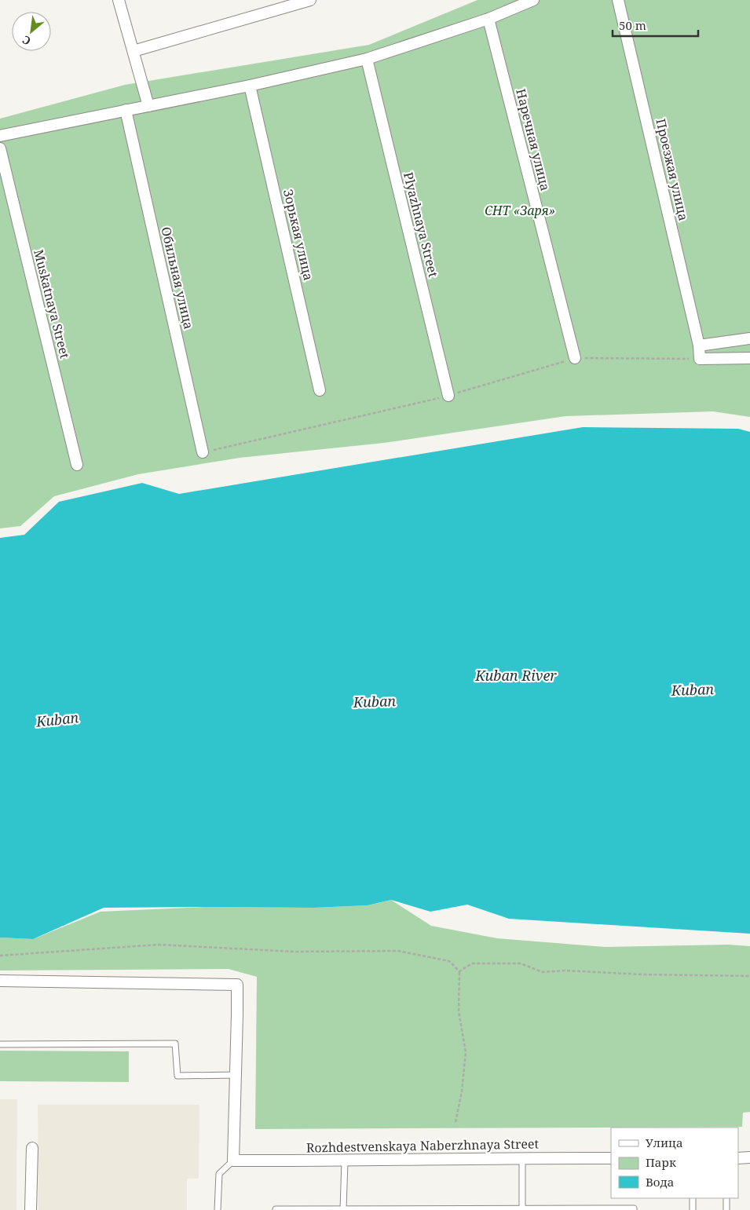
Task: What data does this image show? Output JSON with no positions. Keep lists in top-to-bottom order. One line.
{"streets":{"street":["Наречная улица","Проезжая улица","Plyazhnaya Street","Зорькая улица","Обильная улица","Muskatnaya Street","Rozhdestvenskaya Naberzhnaya Street"]},"water":["Kuban River","Kuban"],"parks":["СНТ «Заря»"],"legend":["Улица","Парк","Вода"],"scale_bar":"50 m","north":"bottom left"}
